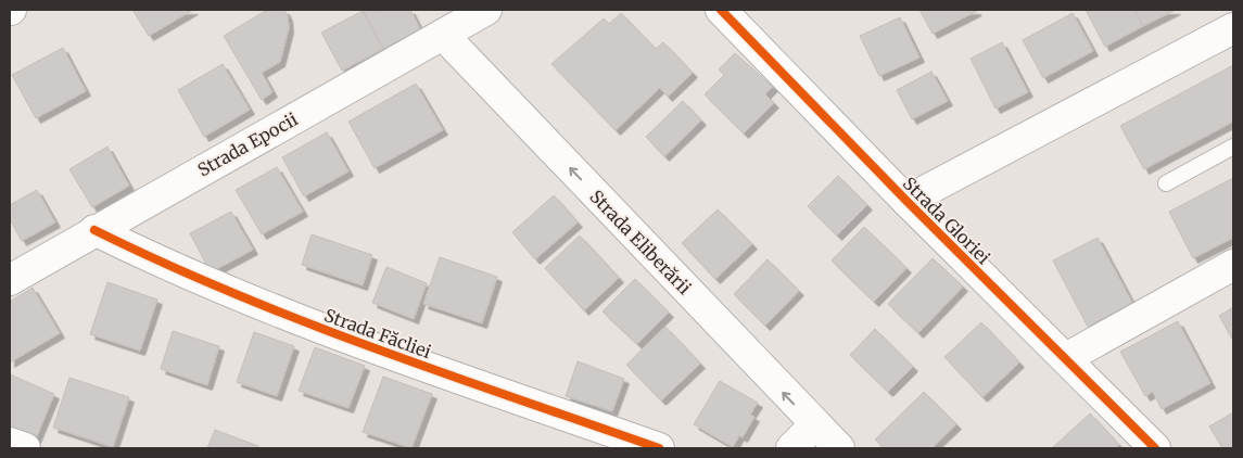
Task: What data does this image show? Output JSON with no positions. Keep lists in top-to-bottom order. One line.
{"streets":{"street":["Strada Epocii","Strada Gloriei","Strada Eliberării","Strada Făcliei"]},"crossings":[["Strada Epocii","Strada Eliberării"],["Strada Epocii","Strada Făcliei"]],"one_way":["Strada Eliberării"]}
